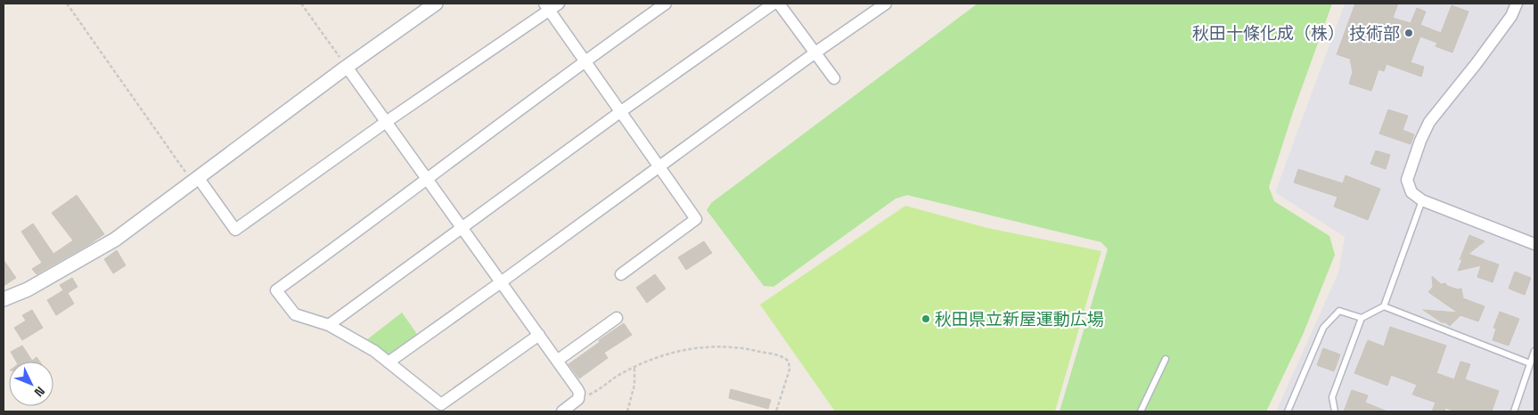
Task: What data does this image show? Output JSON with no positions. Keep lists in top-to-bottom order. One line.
{"places":["秋田十條化成（株） 技術部","秋田県立新屋運動広場"],"north":"bottom right"}
